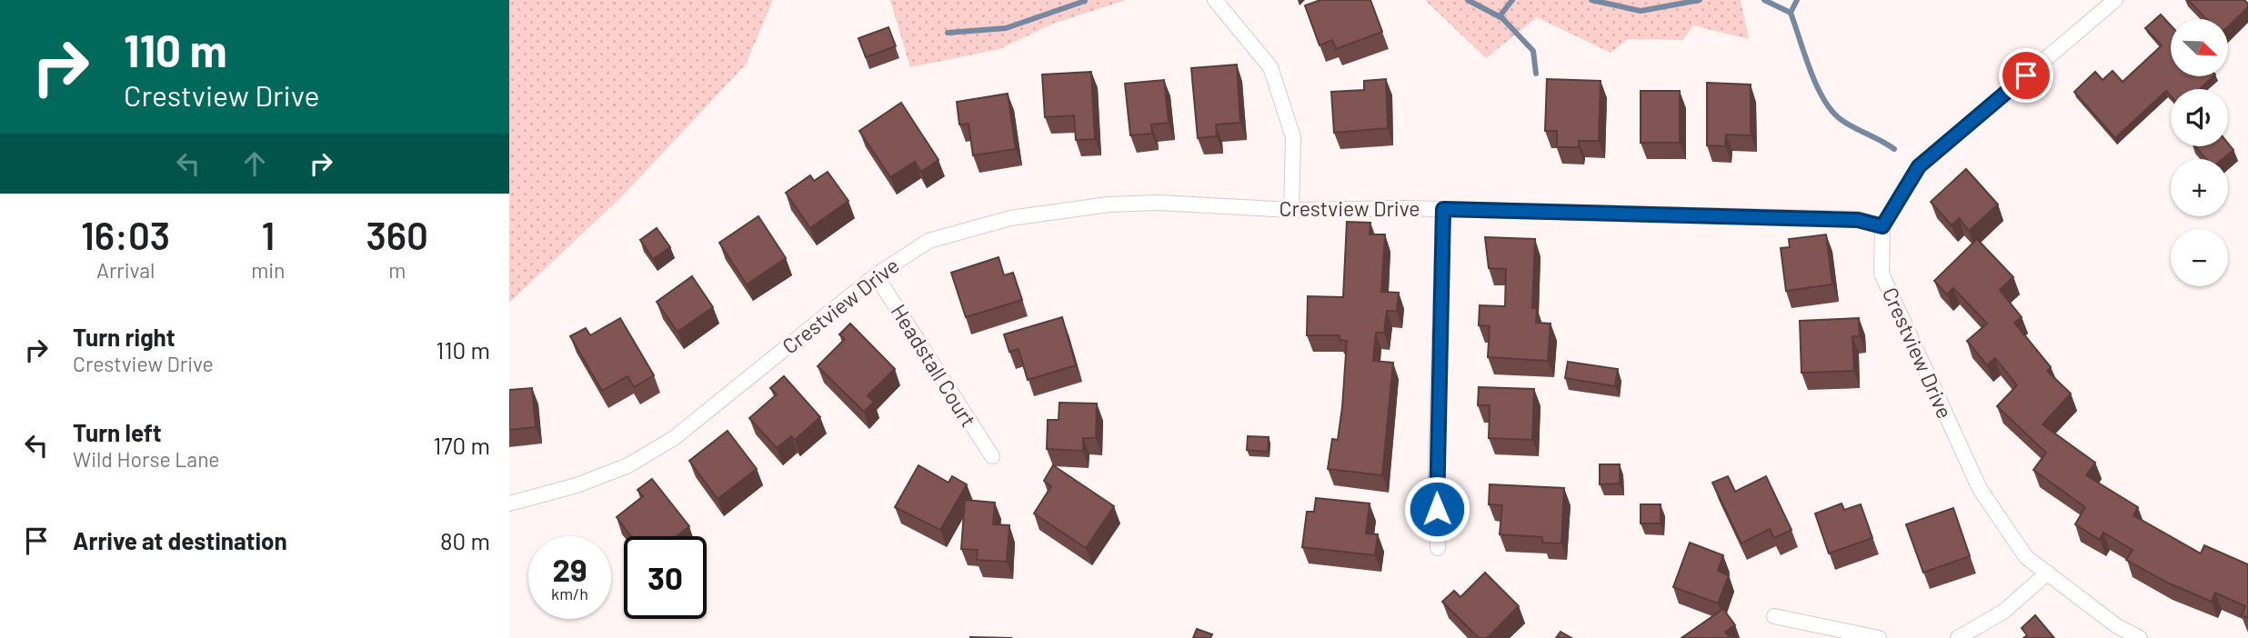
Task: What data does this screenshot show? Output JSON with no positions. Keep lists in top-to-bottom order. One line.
{"streets":{"street":["Crestview Drive","Headstall Court"]},"crossings":[["Crestview Drive","Headstall Court"]],"north":"bottom right","page":{"turn":["110 m","Crestview Drive"],"map_buttons":["+","−"],"eta":["16:03","Arrival","1","min","360","m"],"list":[{"name":"Turn right","note":"Crestview Drive","value":"110 m"},{"name":"Turn left","note":"Wild Horse Lane","value":"170 m"},{"name":"Arrive at destination","value":"80 m"}],"speed":"29 km/h","limit":"30"}}
